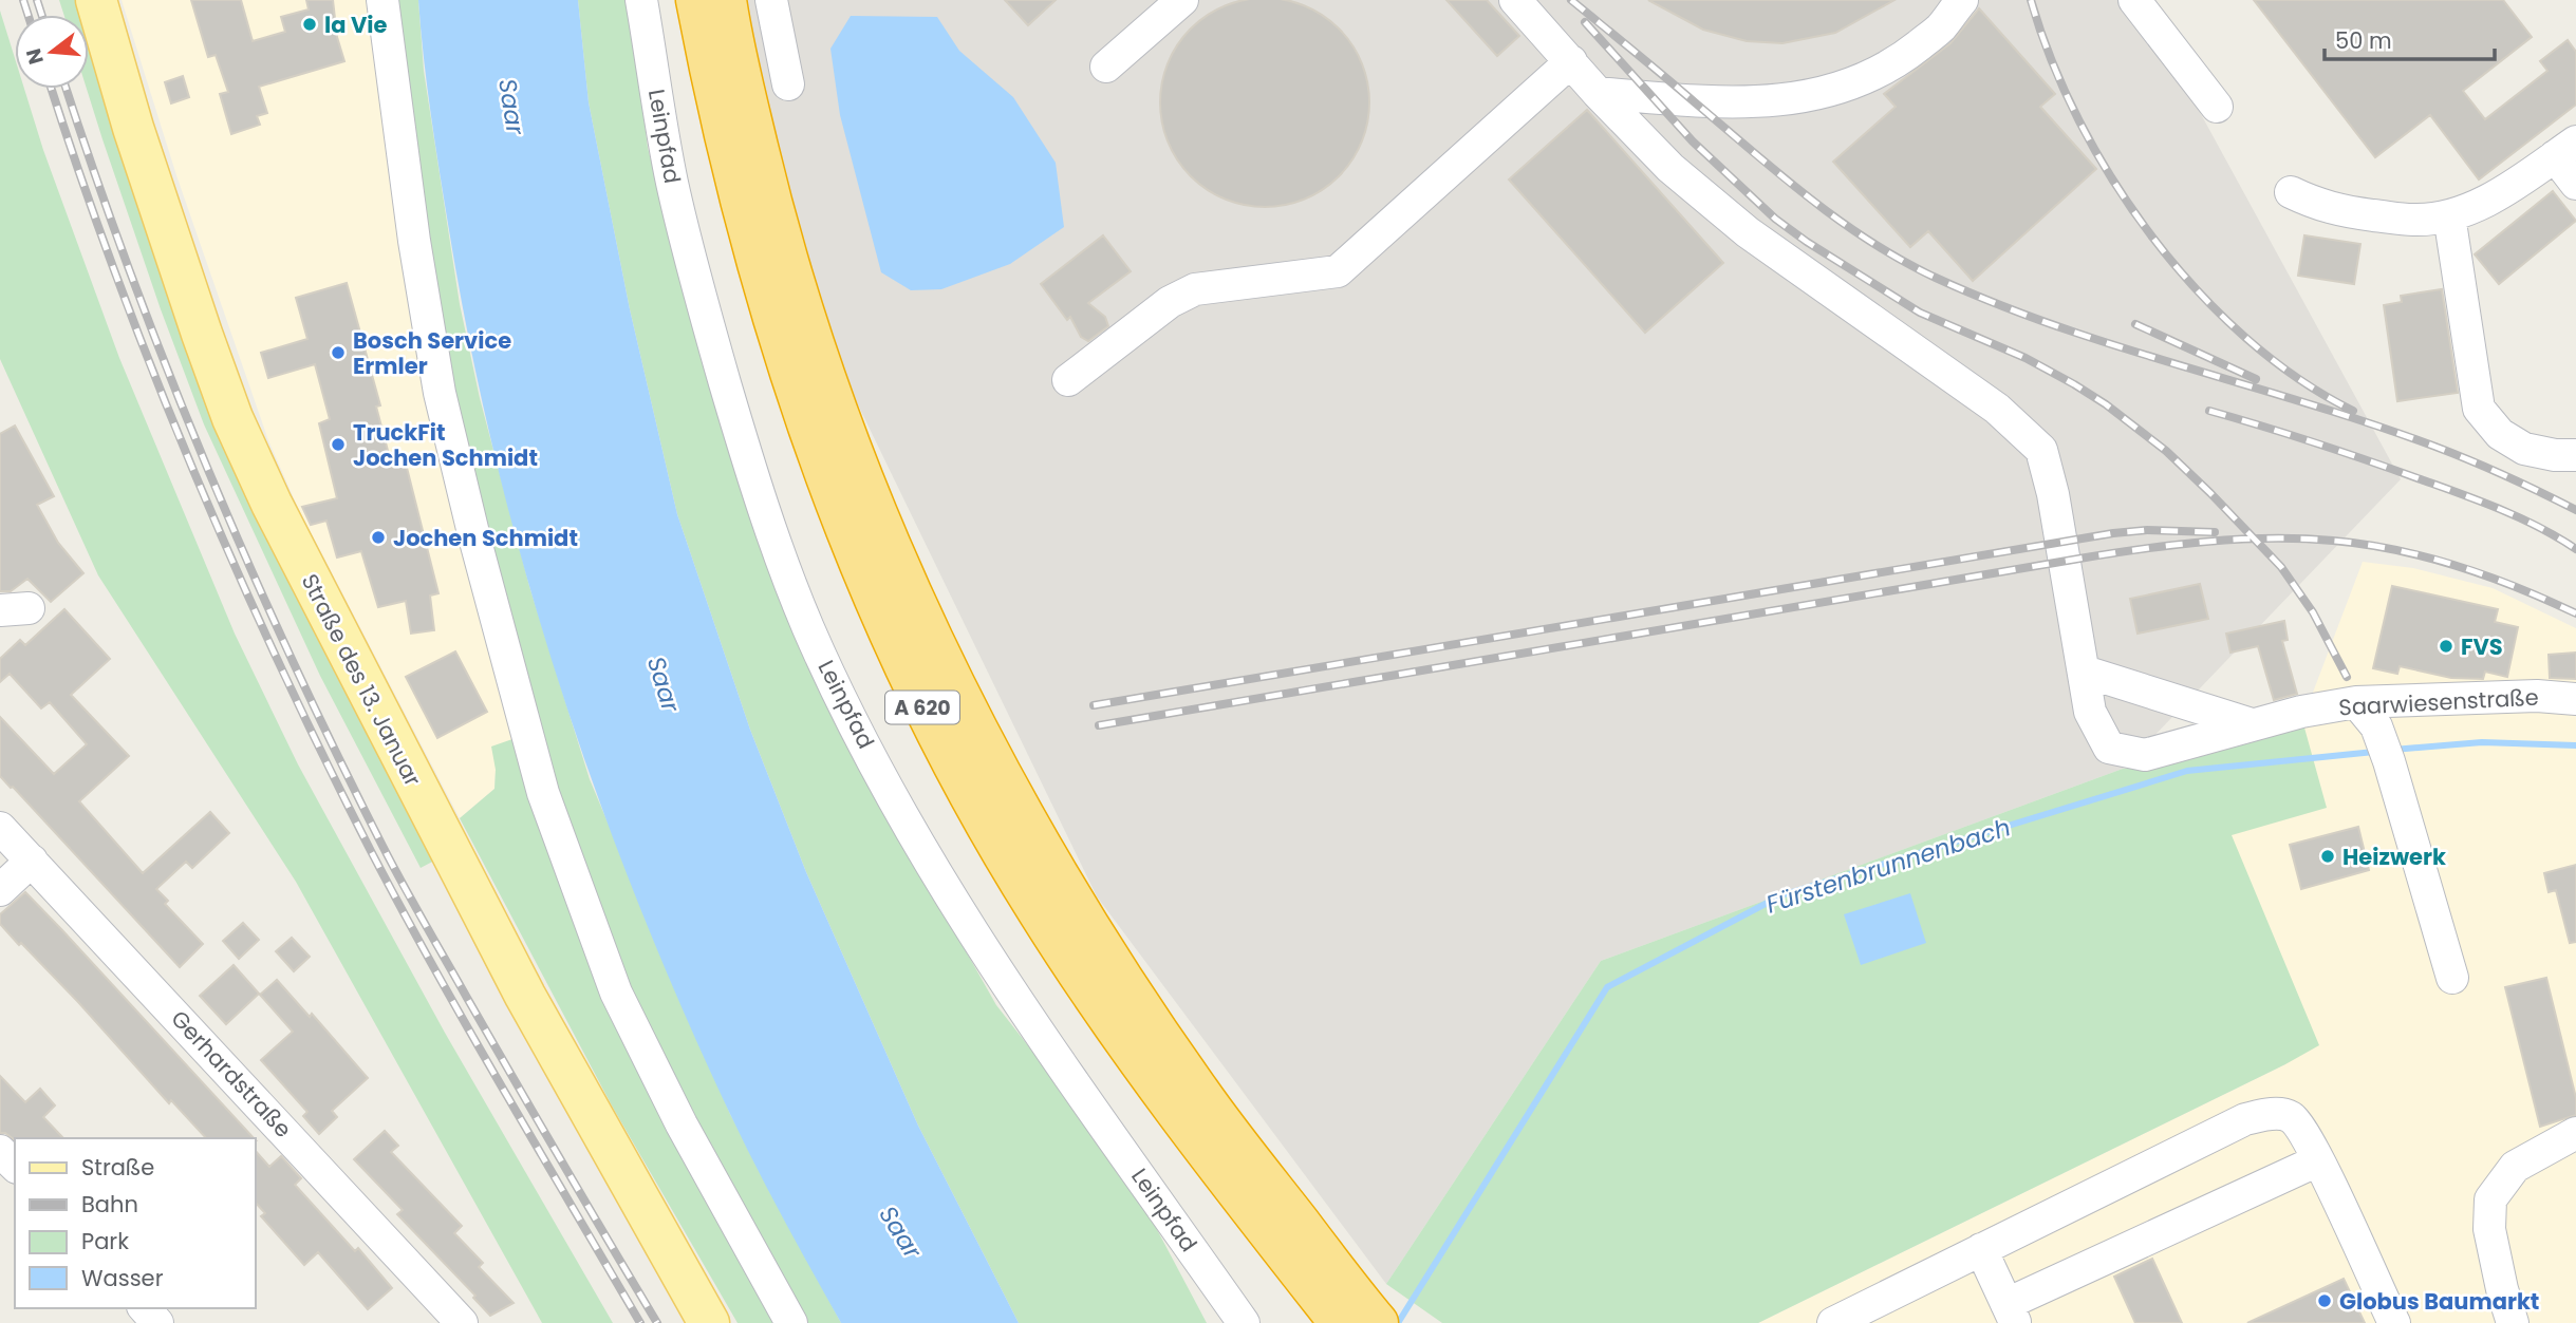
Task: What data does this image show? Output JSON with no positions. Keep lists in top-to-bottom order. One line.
{"streets":{"highway":["A 620"],"main road":["Straße des 13. Januar"],"street":["Leinpfad","Saarwiesenstraße","Gerhardstraße"]},"water":["Saar","Fürstenbrunnenbach"],"places":["la Vie","Bosch Service Ermler","TruckFit Jochen Schmidt","Jochen Schmidt","FVS","Heizwerk","Globus Baumarkt"],"legend":["Straße","Bahn","Park","Wasser"],"scale_bar":"50 m","north":"left"}
